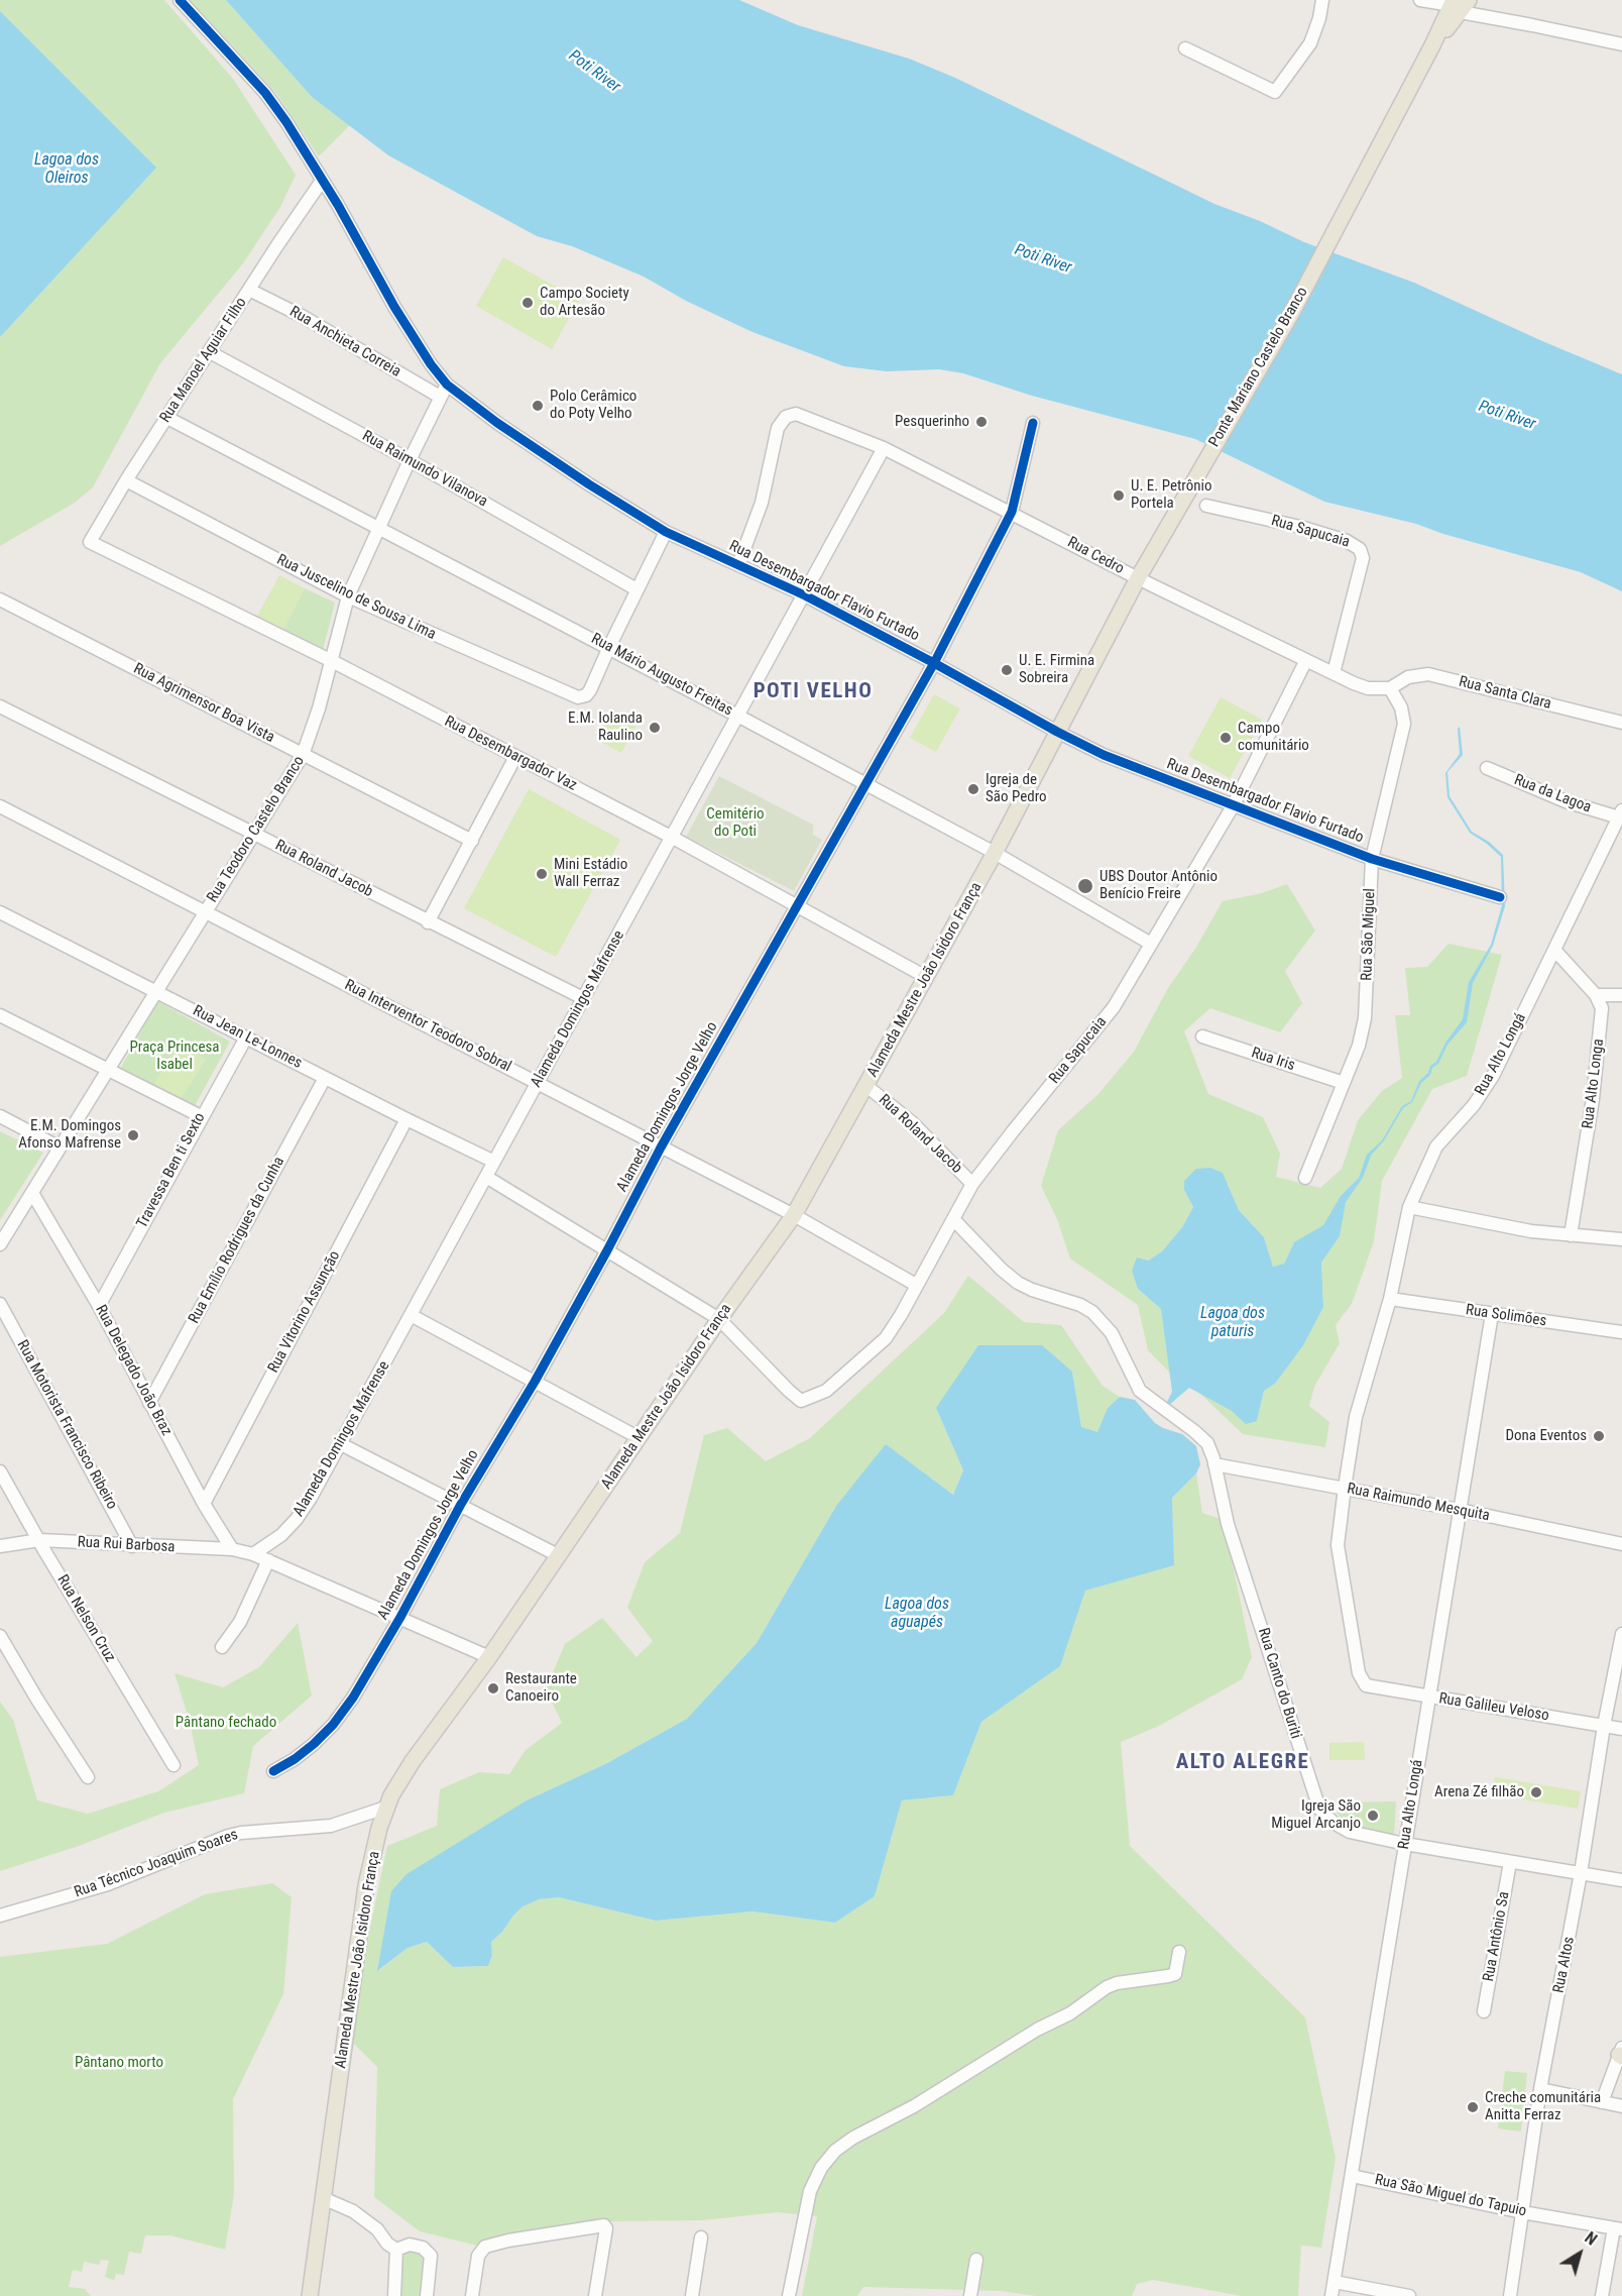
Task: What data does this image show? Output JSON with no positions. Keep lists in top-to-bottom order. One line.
{"streets":{"main road":["Ponte Mariano Castelo Branco","Alameda Mestre João Isidoro França"],"street":["Rua Anchieta Correia","Rua Manoel Aguiar Filho","Rua Raimundo Vilanova","Rua Sapucaia","Rua Cedro","Rua Desembargador Flavio Furtado","Rua Juscelino de Sousa Lima","Rua Mário Augusto Freitas","Rua Santa Clara","Rua Agrimensor Boa Vista","Rua Desembargador Vaz","Rua da Lagoa","Rua Teodoro Castelo Branco","Rua Roland Jacob","Rua São Miguel","Alameda Domingos Mafrense","Rua Interventor Teodoro Sobral","Rua Jean Le-Lonnes","Rua Alto Longá","Rua Iris","Rua Alto Longa","Alameda Domingos Jorge Velho","Travessa Ben ti Sexto","Rua Emílio Rodrigues da Cunha","Rua Vitorino Assunção","Rua Solimões","Rua Delegado João Braz","Rua Motorista Francisco Ribeiro","Rua Raimundo Mesquita","Rua Rui Barbosa","Rua Nelson Cruz","Rua Canto do Buriti","Rua Galileu Veloso","Rua Técnico Joaquim Soares","Rua Antônio Sa","Rua Altos","Rua São Miguel do Tapuio"]},"crossings":[["Rua Anchieta Correia","Rua Manoel Aguiar Filho"],["Rua Anchieta Correia","Rua Teodoro Castelo Branco"],["Rua Manoel Aguiar Filho","Rua Raimundo Vilanova"],["Rua Manoel Aguiar Filho","Rua Desembargador Flavio Furtado"],["Rua Manoel Aguiar Filho","Rua Juscelino de Sousa Lima"],["Rua Manoel Aguiar Filho","Rua Mário Augusto Freitas"],["Rua Manoel Aguiar Filho","Rua Desembargador Vaz"],["Ponte Mariano Castelo Branco","Alameda Mestre João Isidoro França"],["Rua Raimundo Vilanova","Rua Teodoro Castelo Branco"],["Rua Sapucaia","Rua Cedro"],["Rua Sapucaia","Rua Desembargador Flavio Furtado"],["Rua Sapucaia","Rua Mário Augusto Freitas"],["Rua Sapucaia","Rua Roland Jacob"],["Rua Sapucaia","Alameda Mestre João Isidoro França"],["Rua Sapucaia","Rua Interventor Teodoro Sobral"],["Rua Cedro","Rua Desembargador Flavio Furtado"],["Rua Cedro","Rua Santa Clara"],["Rua Cedro","Rua São Miguel"],["Rua Cedro","Alameda Mestre João Isidoro França"],["Rua Cedro","Alameda Domingos Mafrense"],["Rua Cedro","Alameda Domingos Jorge Velho"],["Rua Desembargador Flavio Furtado","Rua Teodoro Castelo Branco"],["Rua Desembargador Flavio Furtado","Rua São Miguel"],["Rua Desembargador Flavio Furtado","Alameda Mestre João Isidoro França"],["Rua Desembargador Flavio Furtado","Alameda Domingos Mafrense"],["Rua Desembargador Flavio Furtado","Alameda Domingos Jorge Velho"],["Rua Juscelino de Sousa Lima","Rua Mário Augusto Freitas"],["Rua Juscelino de Sousa Lima","Rua Teodoro Castelo Branco"],["Rua Mário Augusto Freitas","Rua Teodoro Castelo Branco"],["Rua Mário Augusto Freitas","Alameda Mestre João Isidoro França"],["Rua Mário Augusto Freitas","Alameda Domingos Mafrense"],["Rua Mário Augusto Freitas","Alameda Domingos Jorge Velho"],["Rua Santa Clara","Rua São Miguel"],["Rua Agrimensor Boa Vista","Rua Teodoro Castelo Branco"],["Rua Desembargador Vaz","Rua Teodoro Castelo Branco"],["Rua Desembargador Vaz","Alameda Mestre João Isidoro França"],["Rua Desembargador Vaz","Alameda Domingos Mafrense"],["Rua Desembargador Vaz","Alameda Domingos Jorge Velho"],["Rua da Lagoa","Rua Alto Longá"],["Rua Teodoro Castelo Branco","Rua Roland Jacob"],["Rua Teodoro Castelo Branco","Rua Interventor Teodoro Sobral"],["Rua Teodoro Castelo Branco","Rua Jean Le-Lonnes"],["Rua Teodoro Castelo Branco","Rua Delegado João Braz"],["Rua Roland Jacob","Alameda Mestre João Isidoro França"],["Rua Roland Jacob","Alameda Domingos Mafrense"],["Rua São Miguel","Rua Iris"],["Alameda Mestre João Isidoro França","Rua Interventor Teodoro Sobral"],["Alameda Mestre João Isidoro França","Rua Rui Barbosa"],["Alameda Mestre João Isidoro França","Rua Técnico Joaquim Soares"],["Alameda Domingos Mafrense","Rua Interventor Teodoro Sobral"],["Alameda Domingos Mafrense","Rua Jean Le-Lonnes"],["Alameda Domingos Mafrense","Rua Rui Barbosa"],["Rua Interventor Teodoro Sobral","Alameda Domingos Jorge Velho"],["Rua Jean Le-Lonnes","Travessa Ben ti Sexto"],["Rua Jean Le-Lonnes","Rua Emílio Rodrigues da Cunha"],["Rua Jean Le-Lonnes","Rua Vitorino Assunção"],["Rua Alto Longá","Rua Solimões"],["Rua Alto Longá","Rua Raimundo Mesquita"],["Rua Alto Longá","Rua Canto do Buriti"],["Rua Alto Longá","Rua Galileu Veloso"],["Rua Alto Longá","Rua São Miguel do Tapuio"],["Alameda Domingos Jorge Velho","Rua Rui Barbosa"],["Travessa Ben ti Sexto","Rua Delegado João Braz"],["Rua Emílio Rodrigues da Cunha","Rua Delegado João Braz"],["Rua Vitorino Assunção","Rua Delegado João Braz"],["Rua Delegado João Braz","Rua Rui Barbosa"],["Rua Motorista Francisco Ribeiro","Rua Rui Barbosa"],["Rua Raimundo Mesquita","Rua Canto do Buriti"],["Rua Rui Barbosa","Rua Nelson Cruz"],["Rua Canto do Buriti","Rua Antônio Sa"],["Rua Canto do Buriti","Rua Altos"],["Rua Galileu Veloso","Rua Altos"],["Rua Altos","Rua São Miguel do Tapuio"]],"districts":["POTI VELHO","ALTO ALEGRE"],"water":["Poti River","Lagoa dos Oleiros","Lagoa dos paturis","Lagoa dos aguapés"],"parks":["Cemitério do Poti","Praça Princesa Isabel","Pântano fechado","Pântano morto"],"places":["Campo Society do Artesão","Polo Cerâmico do Poty Velho","Pesquerinho","U. E. Petrônio Portela","U. E. Firmina Sobreira","E.M. Iolanda Raulino","Campo comunitário","Igreja de São Pedro","Mini Estádio Wall Ferraz","UBS Doutor Antônio Benício Freire","E.M. Domingos Afonso Mafrense","Dona Eventos","Restaurante Canoeiro","Arena Zé filhão","Igreja São Miguel Arcanjo","Creche comunitária Anitta Ferraz"],"north":"top right"}
